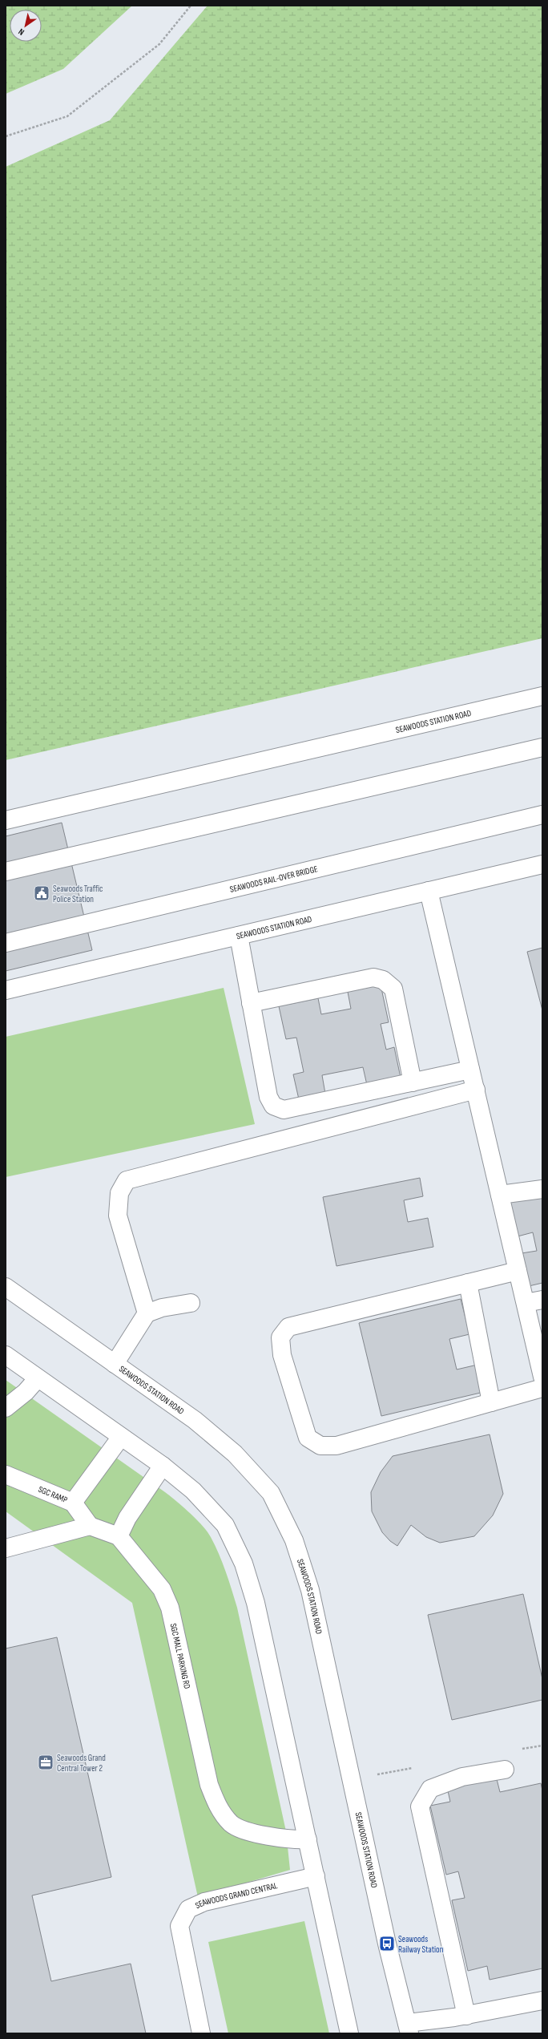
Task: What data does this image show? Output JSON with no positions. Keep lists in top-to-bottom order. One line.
{"streets":{"main road":["SEAWOODS STATION ROAD","SEAWOODS RAIL-OVER BRIDGE","SGC RAMP","SGC MALL PARKING RD","SEAWOODS GRAND CENTRAL"]},"places":{"public building":["Seawoods Traffic Police Station"],"office":["Seawoods Grand Central Tower 2"],"bus stop":["Seawoods Railway Station"]},"north":"bottom left"}
